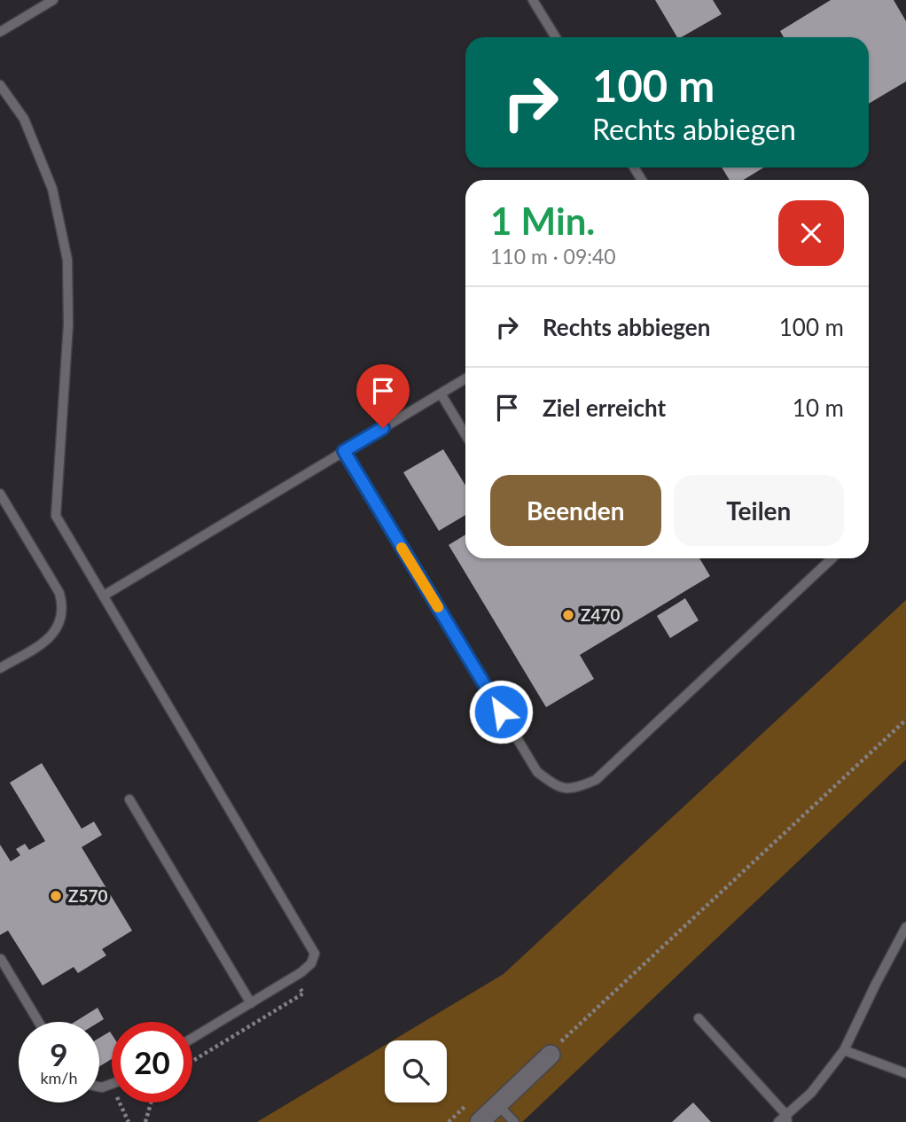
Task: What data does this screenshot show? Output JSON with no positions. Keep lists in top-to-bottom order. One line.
{"places":["Z470","Z570"],"page":{"turn":["100 m","Rechts abbiegen"],"heading":["1 Min.","110 m · 09:40"],"list":[{"name":"Rechts abbiegen","value":"100 m"},{"name":"Ziel erreicht","value":"10 m"}],"buttons":["Beenden","Teilen"],"speed":"9 km/h","limit":"20"}}
